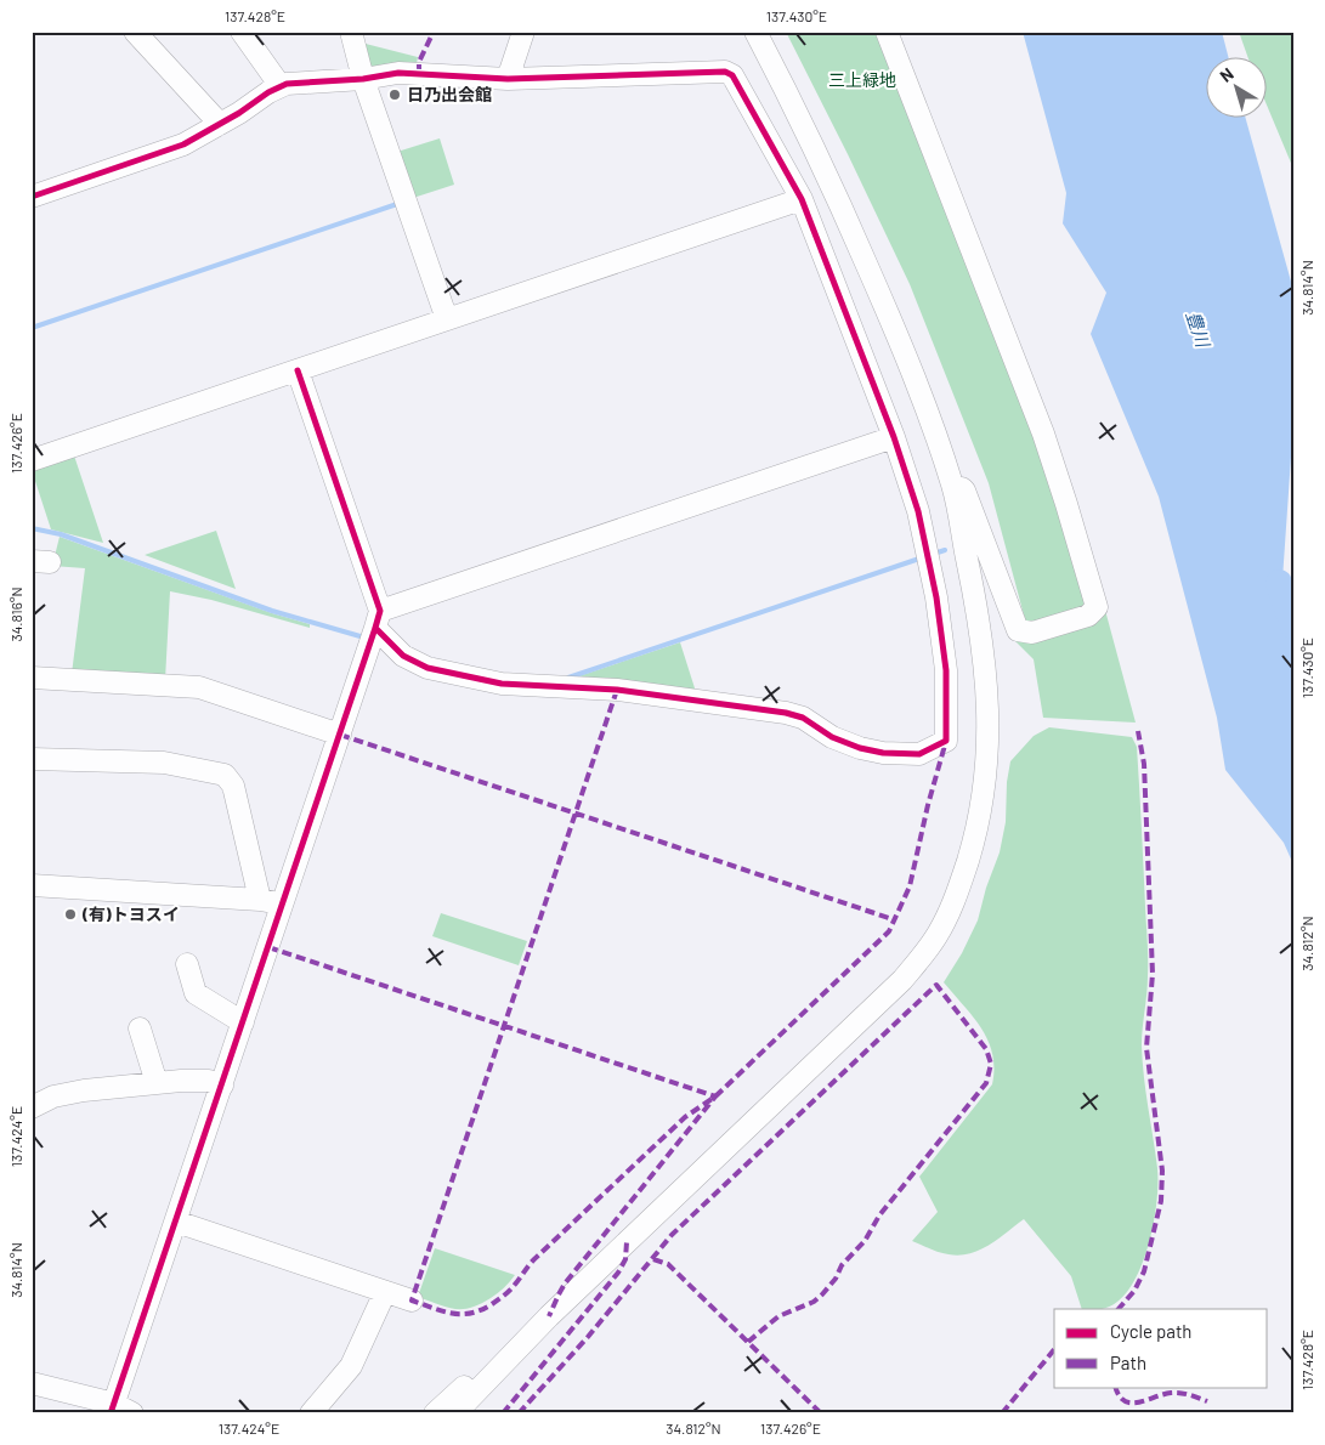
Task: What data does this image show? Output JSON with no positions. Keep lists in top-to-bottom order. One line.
{"water":["豊川"],"parks":["三上緑地"],"places":["日乃出会館","(有)トヨスイ"],"legend":["Cycle path","Path"],"north":"top left","coordinates":["137.428°E","137.430°E","34.814°N","137.426°E","34.816°N","34.812°N","137.424°E"]}
